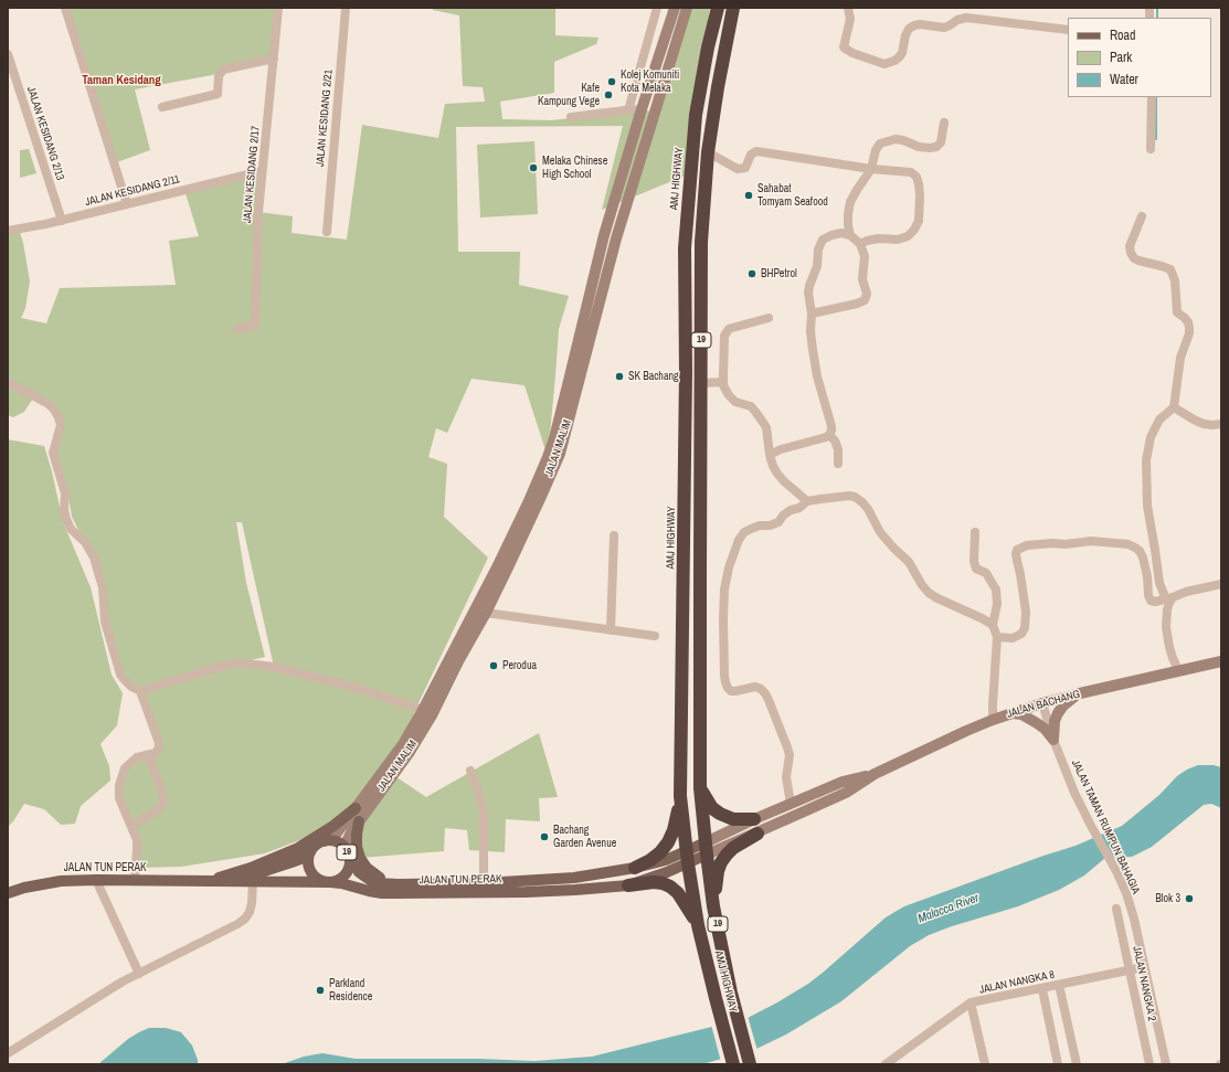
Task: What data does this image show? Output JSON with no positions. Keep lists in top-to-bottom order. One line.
{"streets":{"highway":["AMJ HIGHWAY","19"],"main road":["JALAN MALIM","JALAN BACHANG","JALAN TUN PERAK"],"street":["JALAN KESIDANG 2/21","JALAN KESIDANG 2/13","JALAN KESIDANG 2/17","JALAN KESIDANG 2/11","JALAN TAMAN RUMPUN BAHAGIA","JALAN NANGKA 8","JALAN NANGKA 2"]},"crossings":[["JALAN KESIDANG 2/13","JALAN KESIDANG 2/11"],["JALAN KESIDANG 2/17","JALAN KESIDANG 2/11"],["AMJ HIGHWAY","JALAN BACHANG"],["AMJ HIGHWAY","JALAN TUN PERAK"],["19","JALAN MALIM"],["19","JALAN TUN PERAK"],["JALAN MALIM","JALAN TUN PERAK"],["JALAN BACHANG","JALAN TAMAN RUMPUN BAHAGIA"],["JALAN TAMAN RUMPUN BAHAGIA","JALAN NANGKA 8"],["JALAN NANGKA 8","JALAN NANGKA 2"]],"districts":["Taman Kesidang"],"water":["Malacca River"],"places":["Kolej Komuniti Kota Melaka","Kafe Kampung Vege","Melaka Chinese High School","Sahabat Tomyam Seafood","BHPetrol","SK Bachang","Perodua","Bachang Garden Avenue","Blok 3","Parkland Residence"],"legend":["Road","Park","Water"]}
